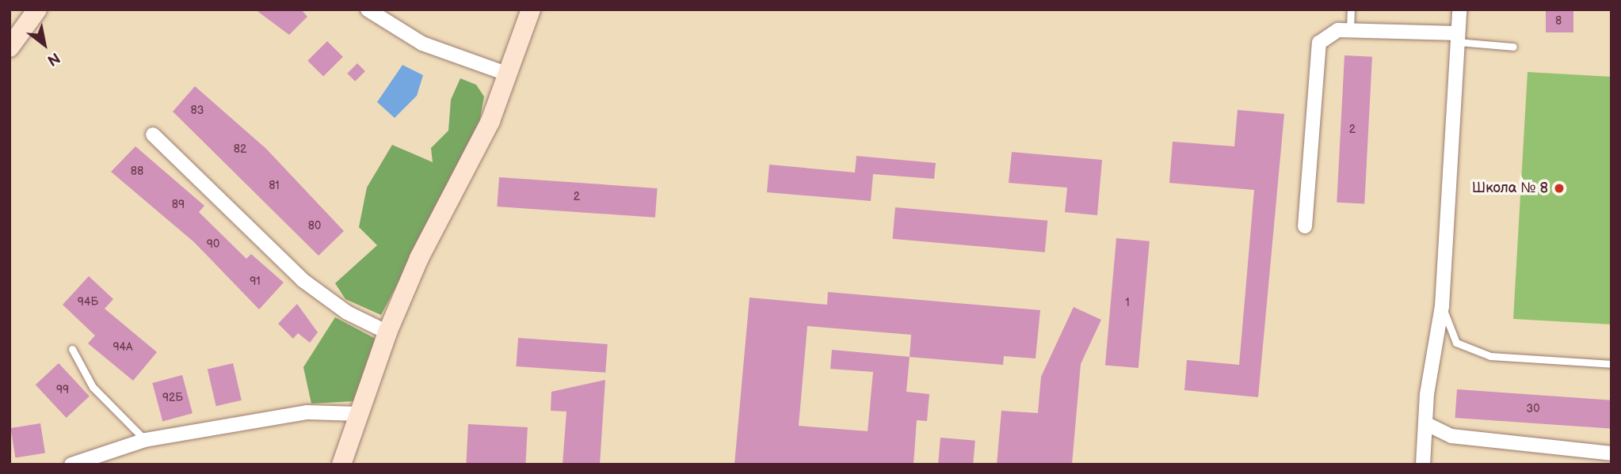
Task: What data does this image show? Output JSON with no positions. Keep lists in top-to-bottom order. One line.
{"places":["Школа № 8"],"house_numbers":["8","83","2","82","88","81","2","89","80","90","91","94Б","1","94А","99","92Б","30"],"north":"bottom right"}
